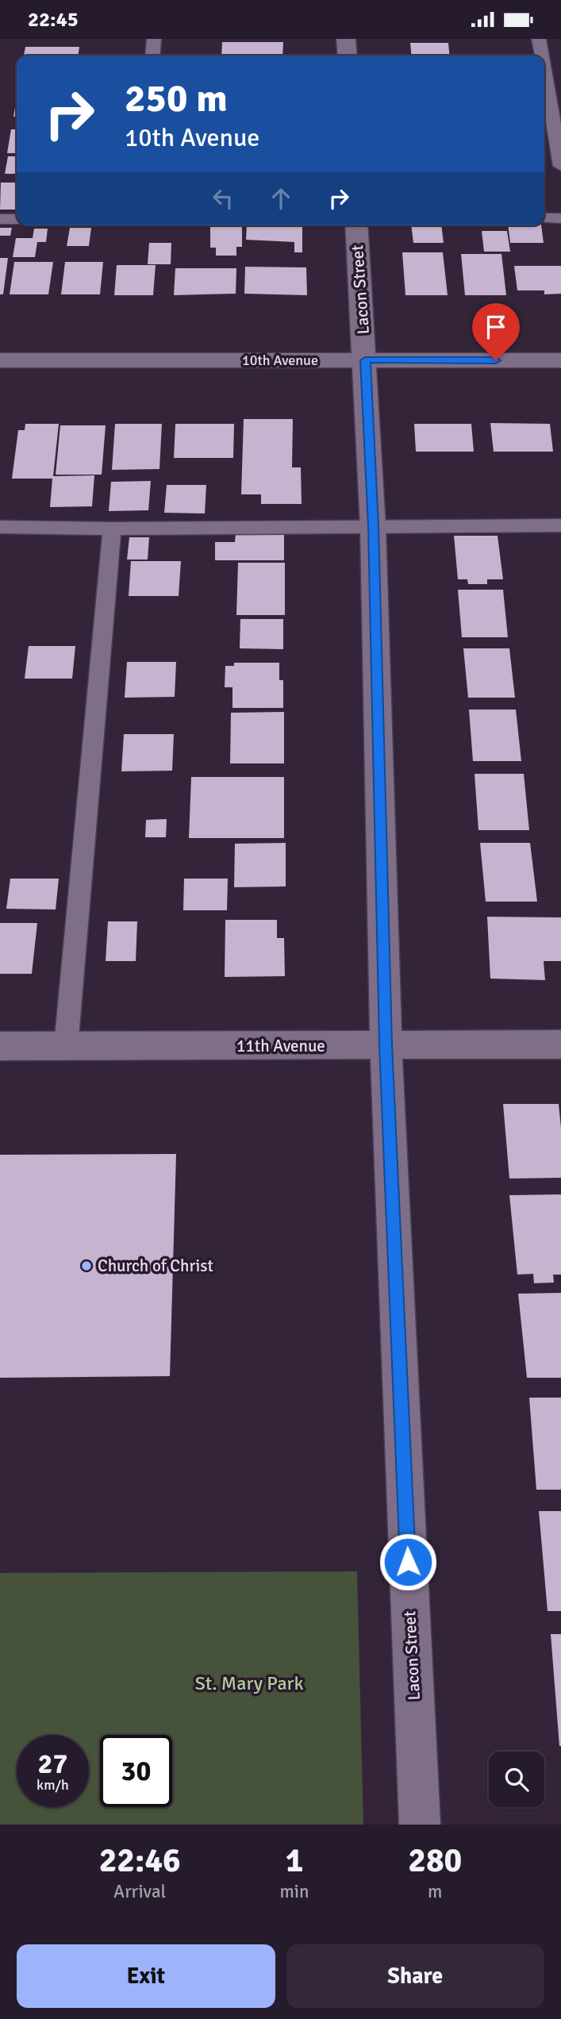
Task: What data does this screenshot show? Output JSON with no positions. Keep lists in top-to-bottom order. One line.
{"streets":{"street":["Lacon Street","10th Avenue","11th Avenue"]},"crossings":[["Lacon Street","10th Avenue"],["Lacon Street","11th Avenue"]],"parks":["St. Mary Park"],"places":["Church of Christ"],"page":{"status":"22:45","turn":["250 m","10th Avenue"],"speed":"27 km/h","limit":"30","eta":["22:46","Arrival","1","min","280","m"],"buttons":["Exit","Share"]}}
